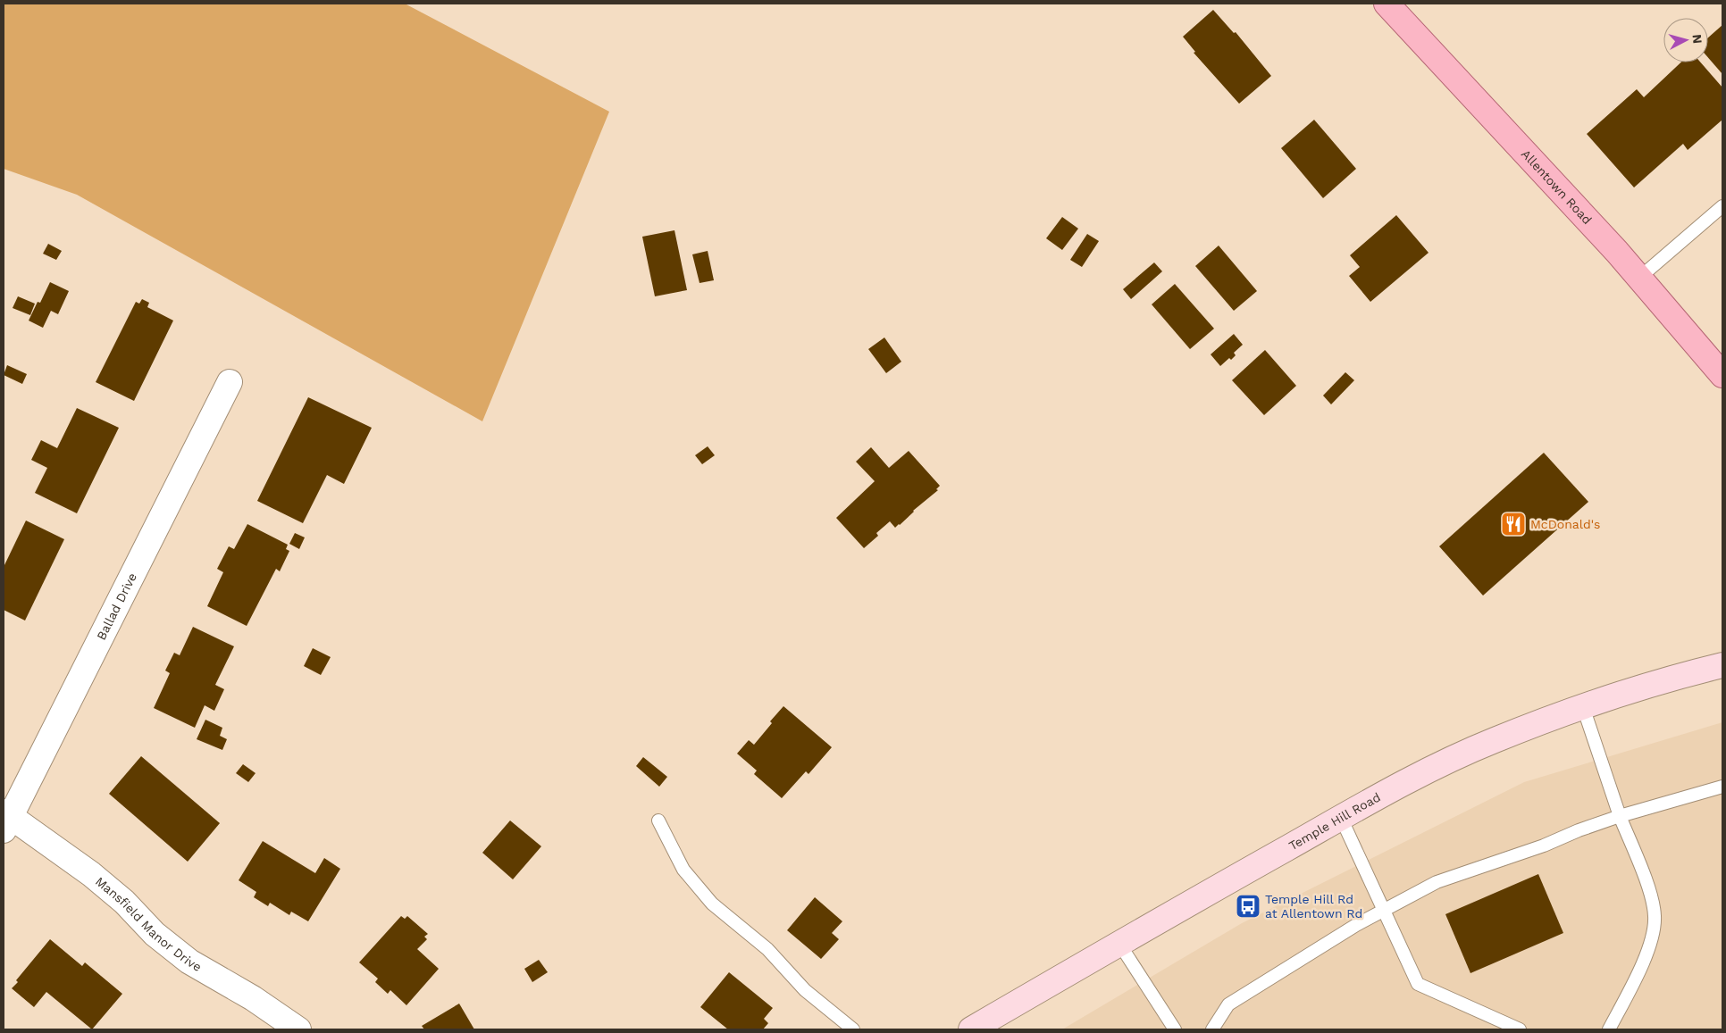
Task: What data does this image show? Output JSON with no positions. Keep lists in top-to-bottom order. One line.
{"streets":{"main road":["Allentown Road","Temple Hill Road"],"street":["Ballad Drive","Mansfield Manor Drive"]},"crossings":[["Ballad Drive","Mansfield Manor Drive"]],"places":{"restaurant":["McDonald's"],"bus stop":["Temple Hill Rd at Allentown Rd"]},"north":"right"}
